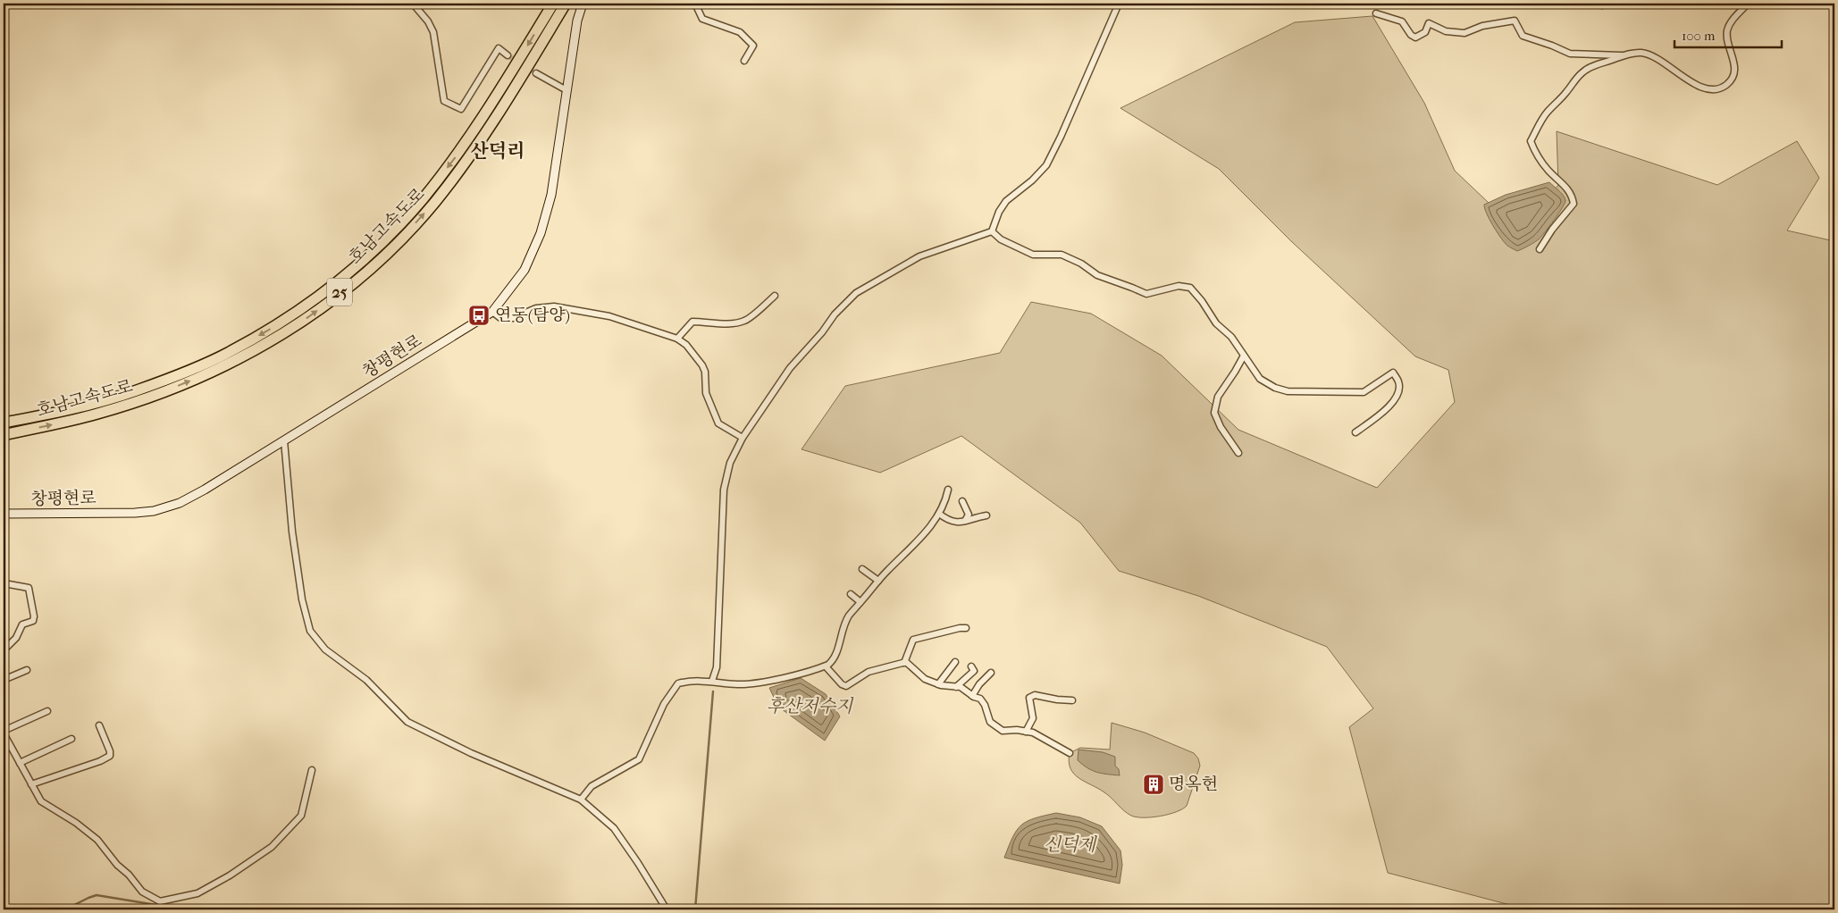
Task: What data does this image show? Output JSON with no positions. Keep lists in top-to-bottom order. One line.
{"streets":{"highway":["호남고속도로","25"],"main road":["창평현로"]},"districts":["산덕리"],"water":["후산저수지","신덕제"],"places":{"bus stop":["연동(담양)"],"building":["명옥헌"]},"scale_bar":"100 m"}
